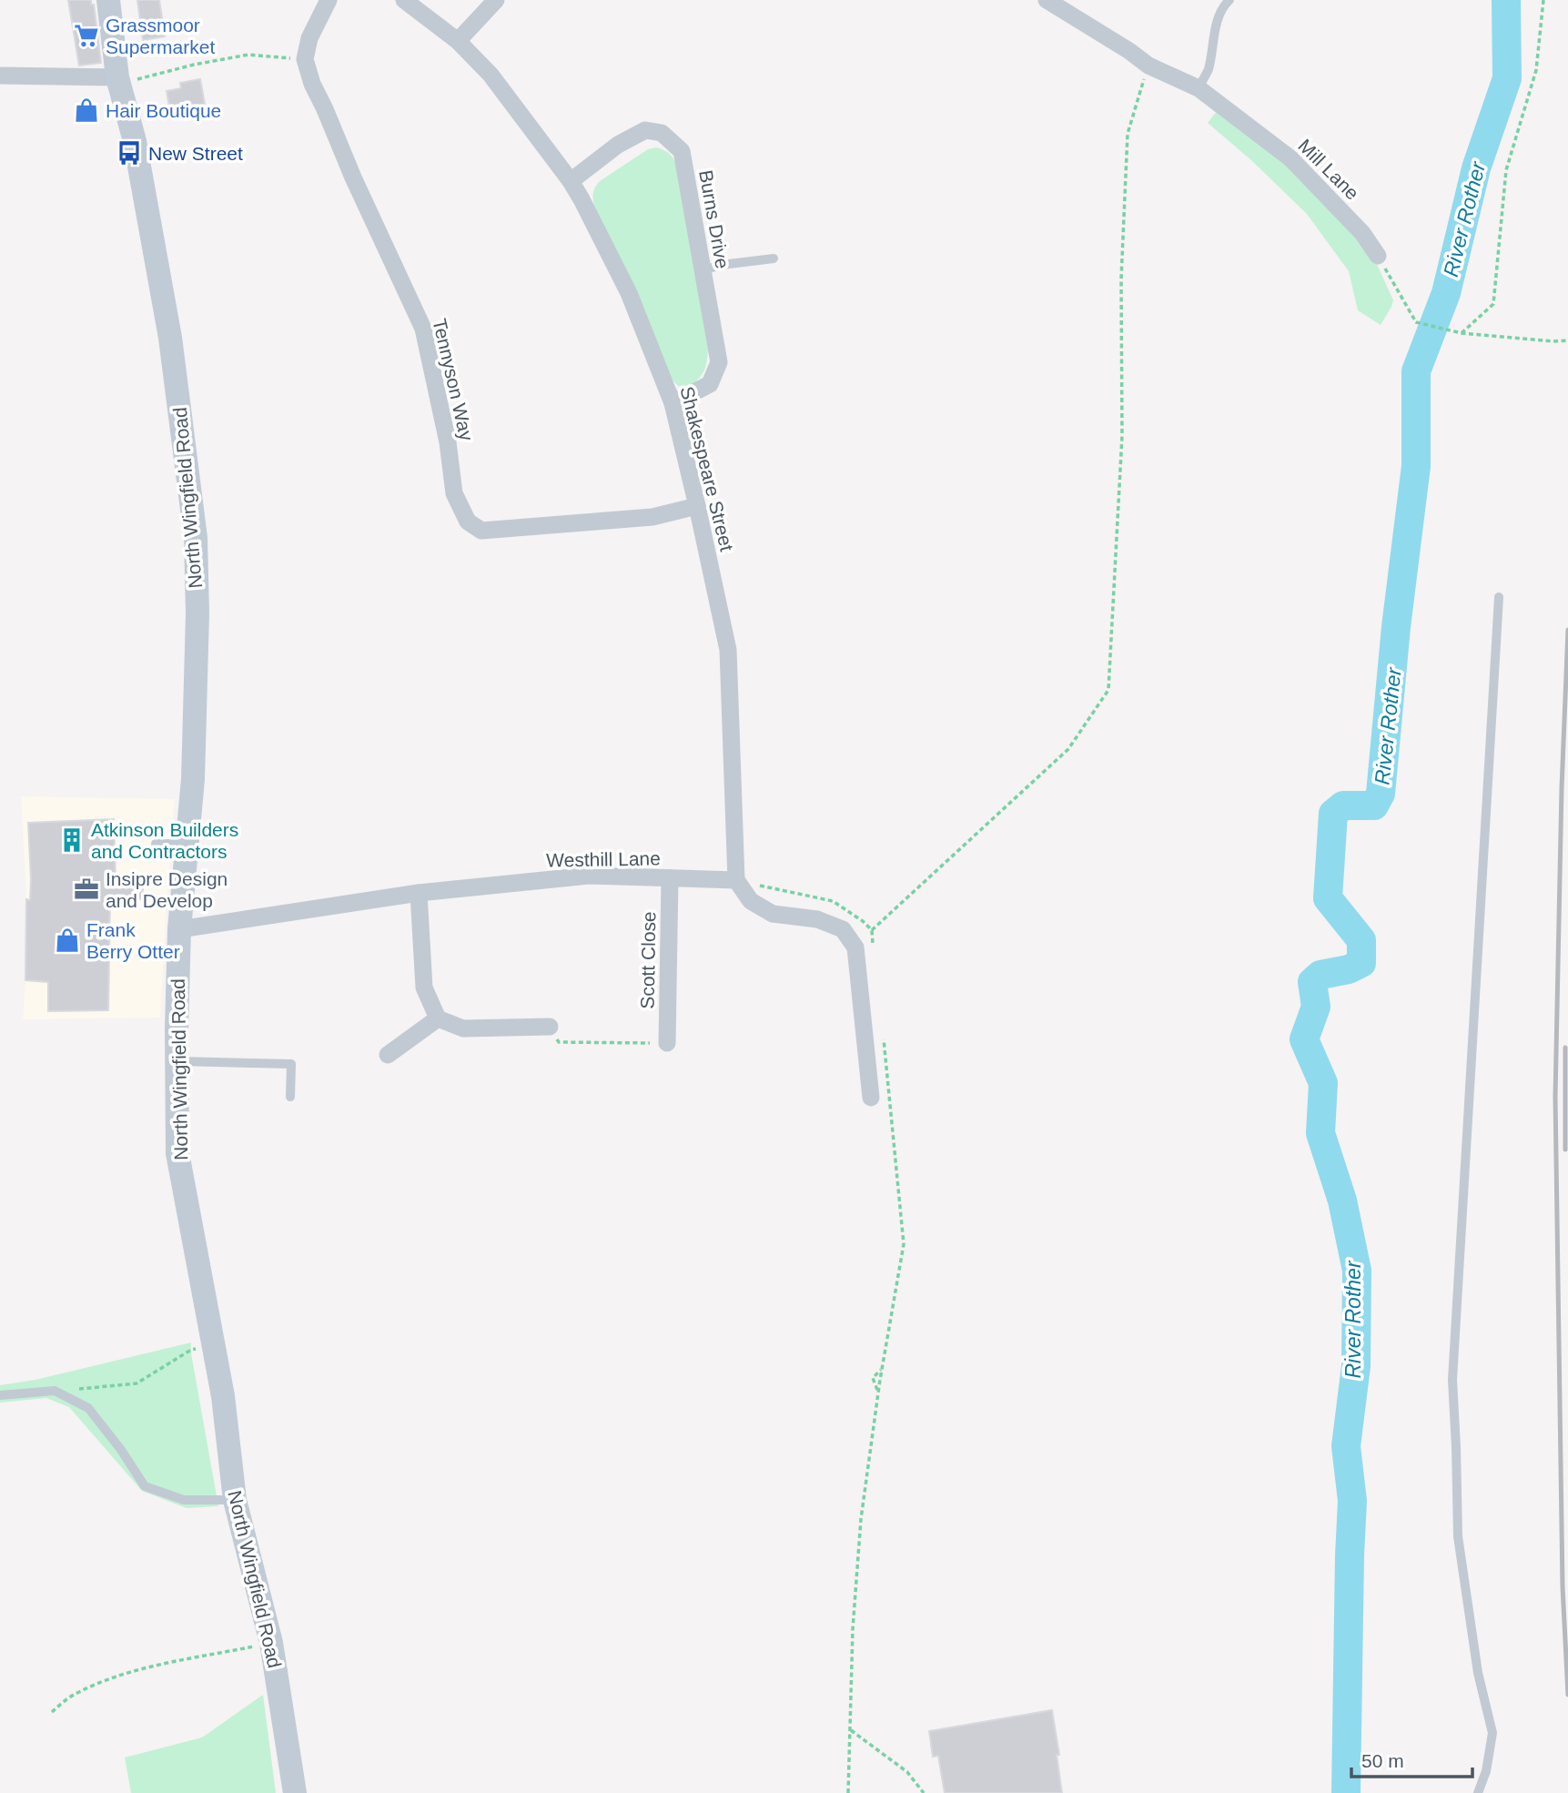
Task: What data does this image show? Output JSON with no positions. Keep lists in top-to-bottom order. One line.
{"streets":{"main road":["North Wingfield Road"],"street":["Mill Lane","Burns Drive","Tennyson Way","Shakespeare Street","Westhill Lane","Scott Close"]},"crossings":[["Burns Drive","Shakespeare Street"],["Tennyson Way","Shakespeare Street"],["Shakespeare Street","Westhill Lane"],["North Wingfield Road","Westhill Lane"],["Westhill Lane","Scott Close"]],"water":["River Rother"],"places":{"supermarket":["Grassmoor Supermarket"],"shop":["Hair Boutique","Frank Berry Otter"],"bus stop":["New Street"],"building":["Atkinson Builders and Contractors"],"office":["Insipre Design and Develop"]},"scale_bar":"50 m"}
